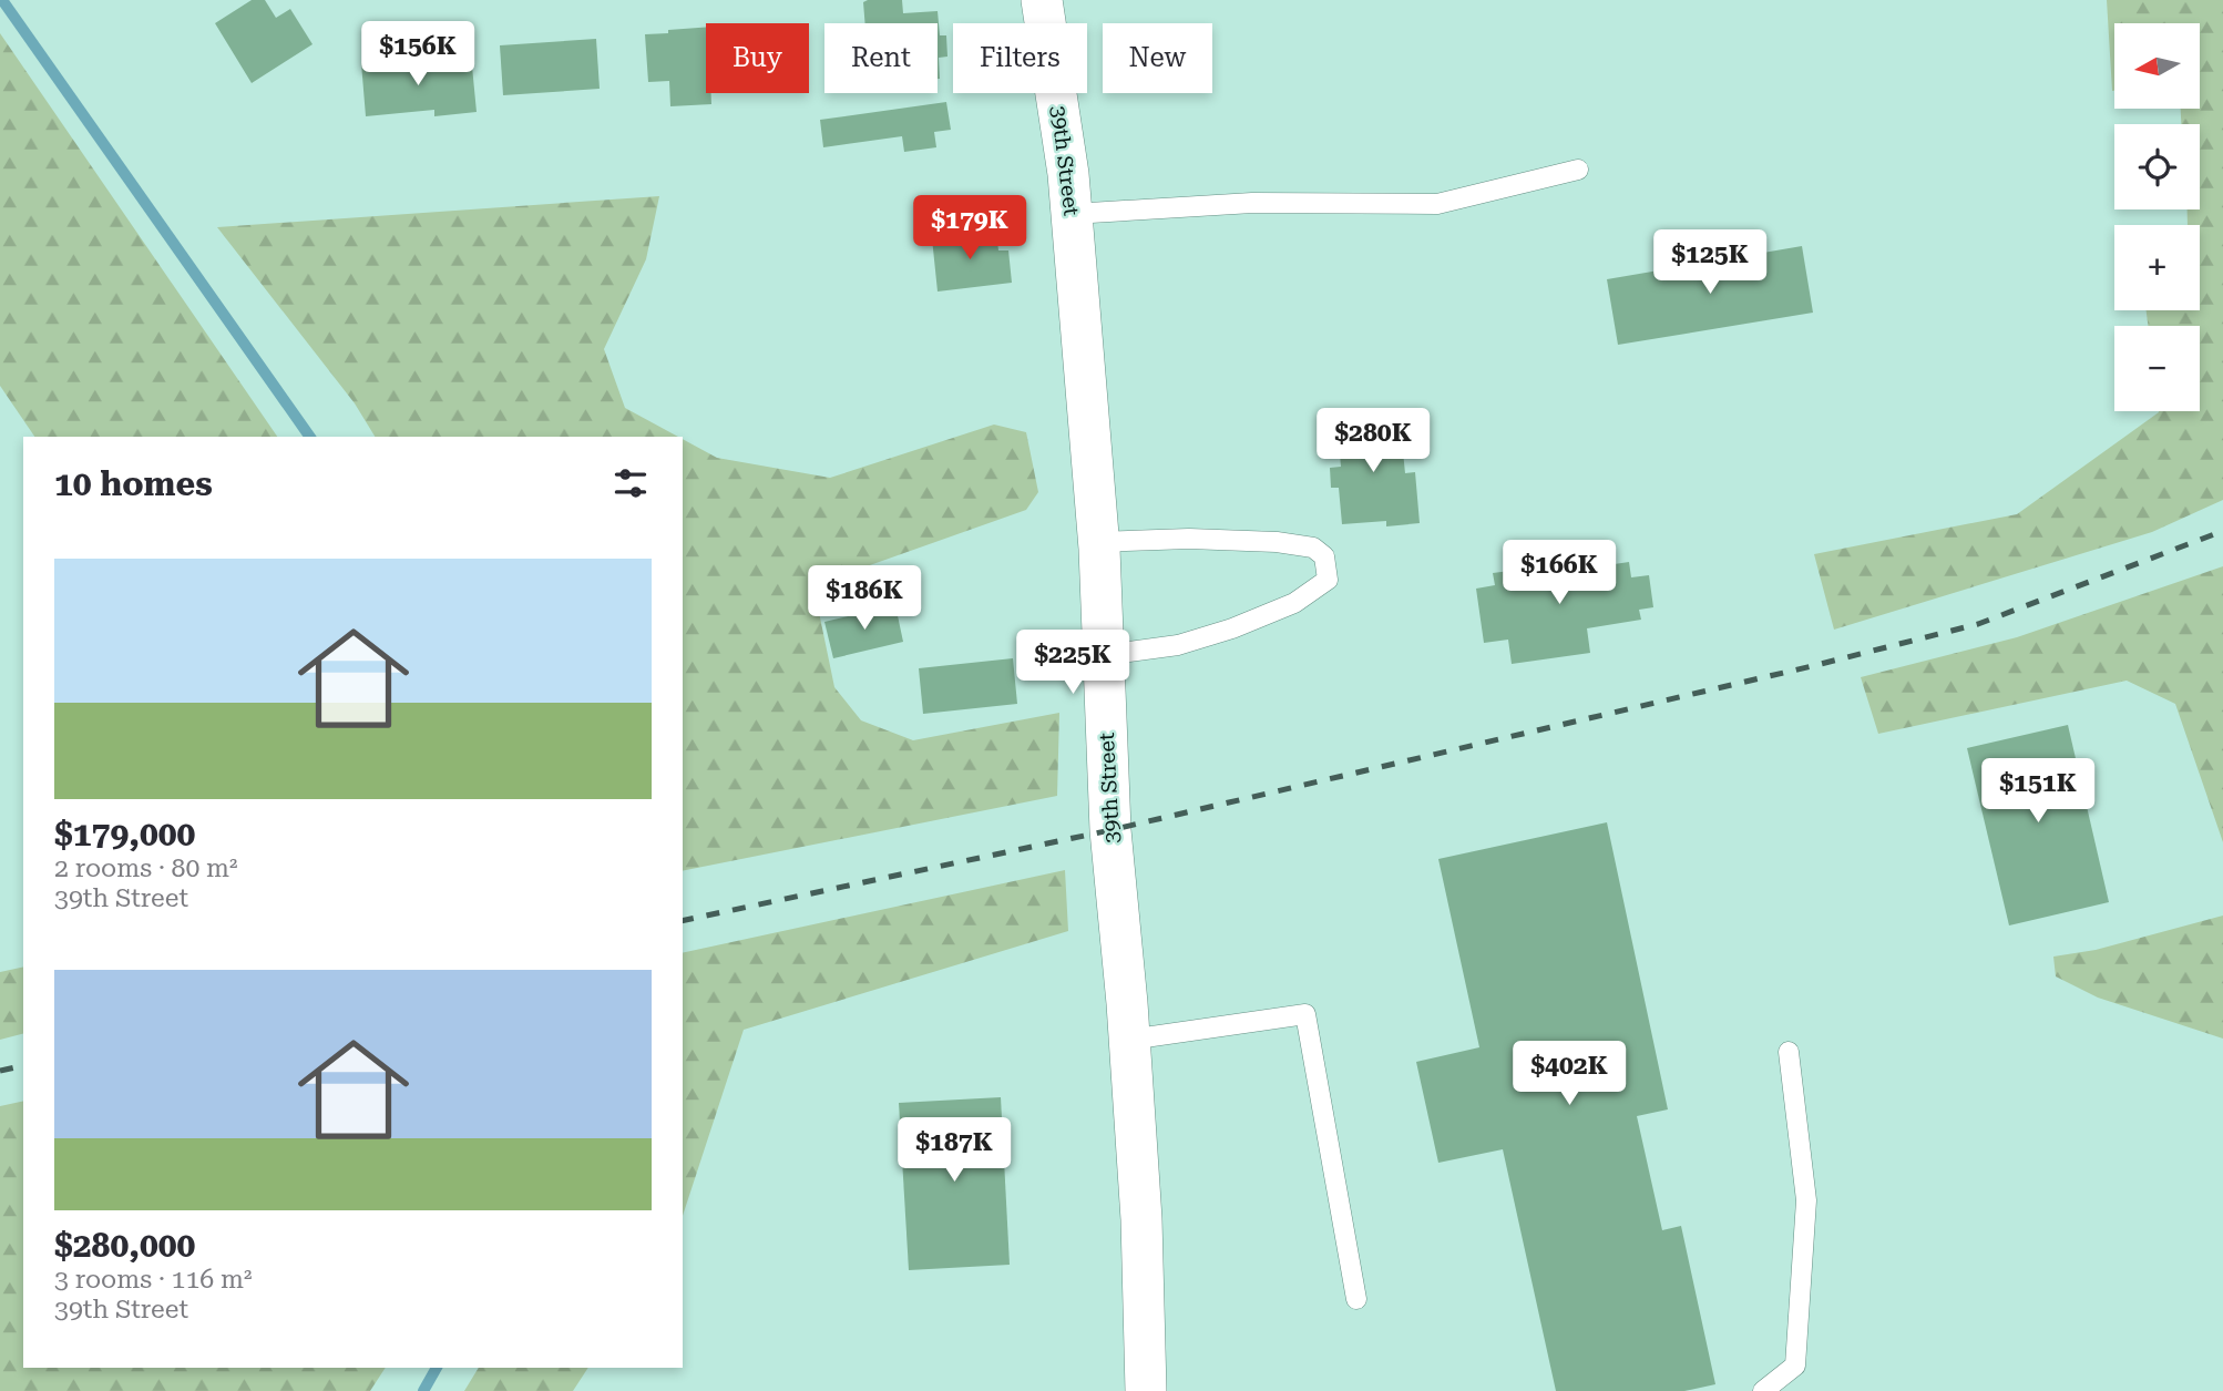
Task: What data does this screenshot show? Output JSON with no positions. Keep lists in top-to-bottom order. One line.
{"streets":{"street":["39th Street"]},"north":"left","page":{"price":["$156K","$179K","$125K","$280K","$166K","$186K","$225K","$151K","$402K","$187K"],"map_buttons":["+","−"],"chip":["Buy","Rent","Filters","New"],"heading":"10 homes","list":[{"name":"$179,000","note":"2 rooms · 80 m² · 39th Street"},{"name":"$280,000","note":"3 rooms · 116 m² · 39th Street"}]}}
